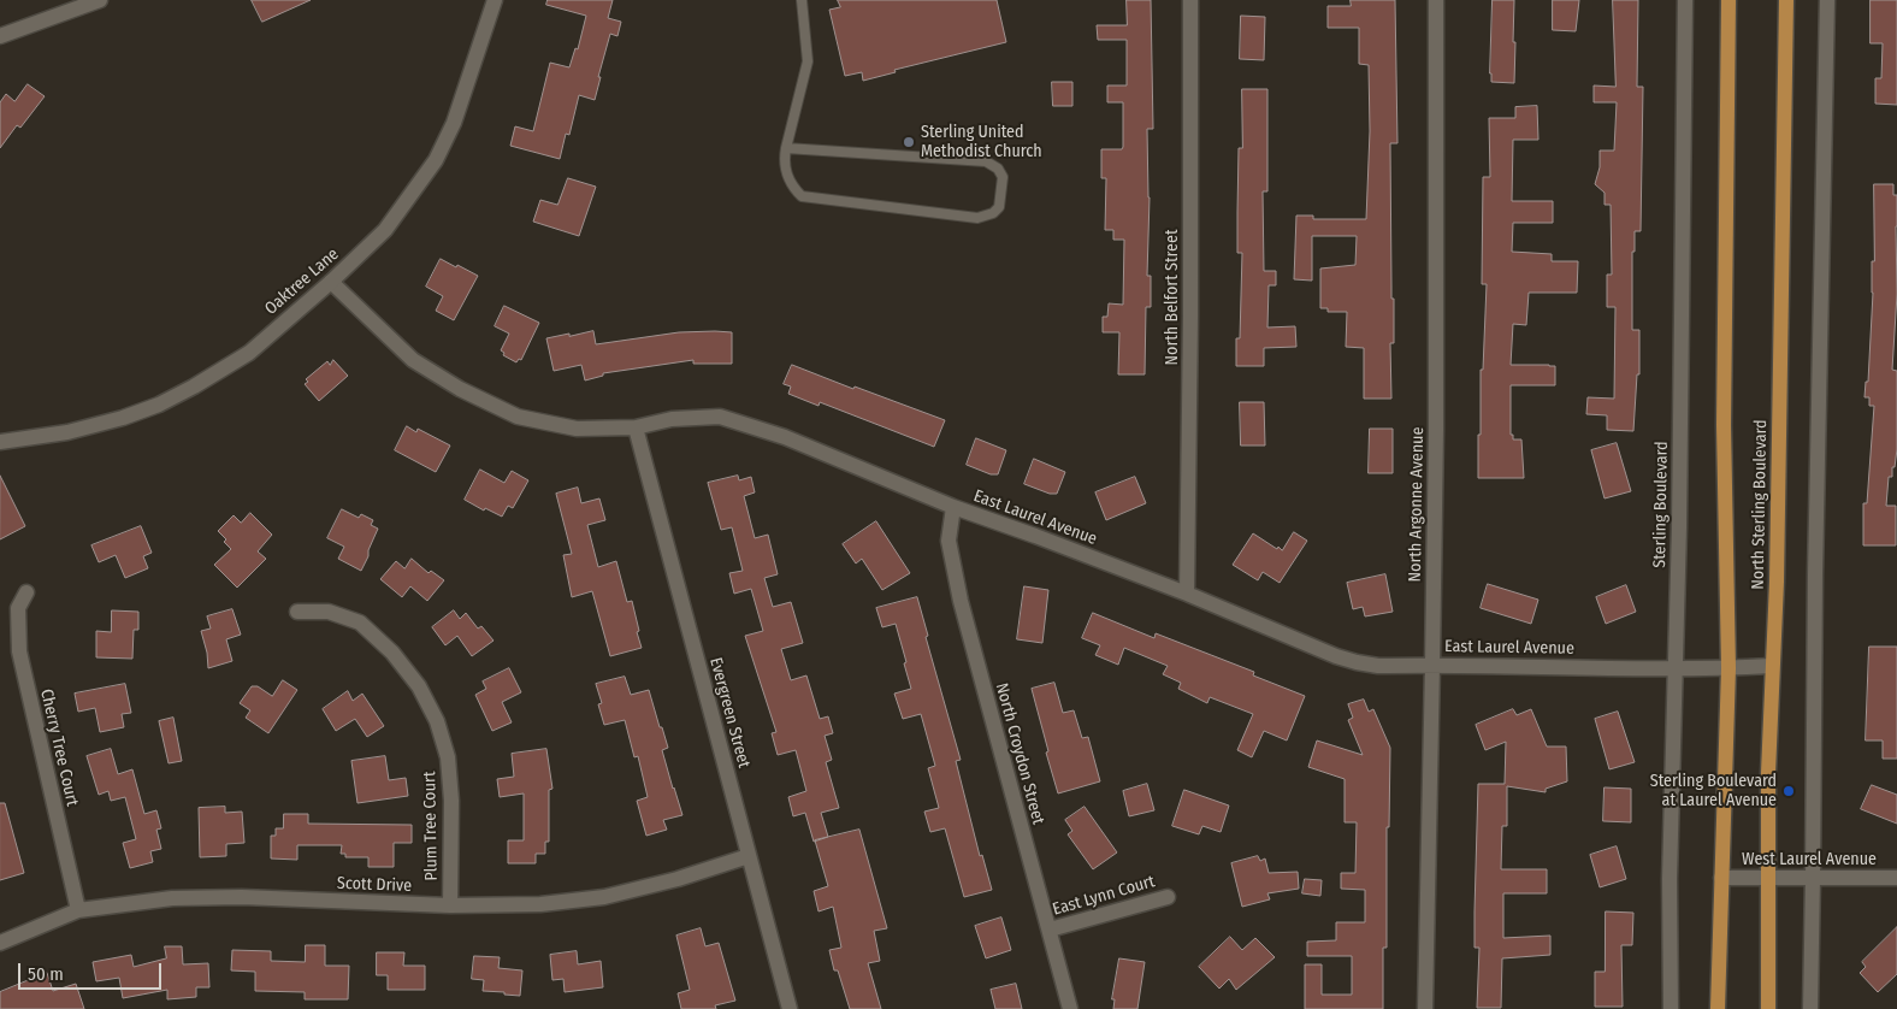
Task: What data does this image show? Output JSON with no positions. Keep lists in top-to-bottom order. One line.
{"streets":{"main road":["North Sterling Boulevard"],"street":["Oaktree Lane","North Belfort Street","North Argonne Avenue","Sterling Boulevard","East Laurel Avenue","Evergreen Street","Cherry Tree Court","North Croydon Street","Plum Tree Court","West Laurel Avenue","Scott Drive","East Lynn Court"]},"crossings":[["Oaktree Lane","East Laurel Avenue"],["North Belfort Street","East Laurel Avenue"],["North Argonne Avenue","East Laurel Avenue"],["Sterling Boulevard","East Laurel Avenue"],["North Sterling Boulevard","East Laurel Avenue"],["North Sterling Boulevard","West Laurel Avenue"],["East Laurel Avenue","Evergreen Street"],["East Laurel Avenue","North Croydon Street"],["Evergreen Street","Scott Drive"],["Cherry Tree Court","Scott Drive"],["North Croydon Street","East Lynn Court"],["Plum Tree Court","Scott Drive"]],"places":["Sterling United Methodist Church","Sterling Boulevard at Laurel Avenue"],"scale_bar":"50 m"}
